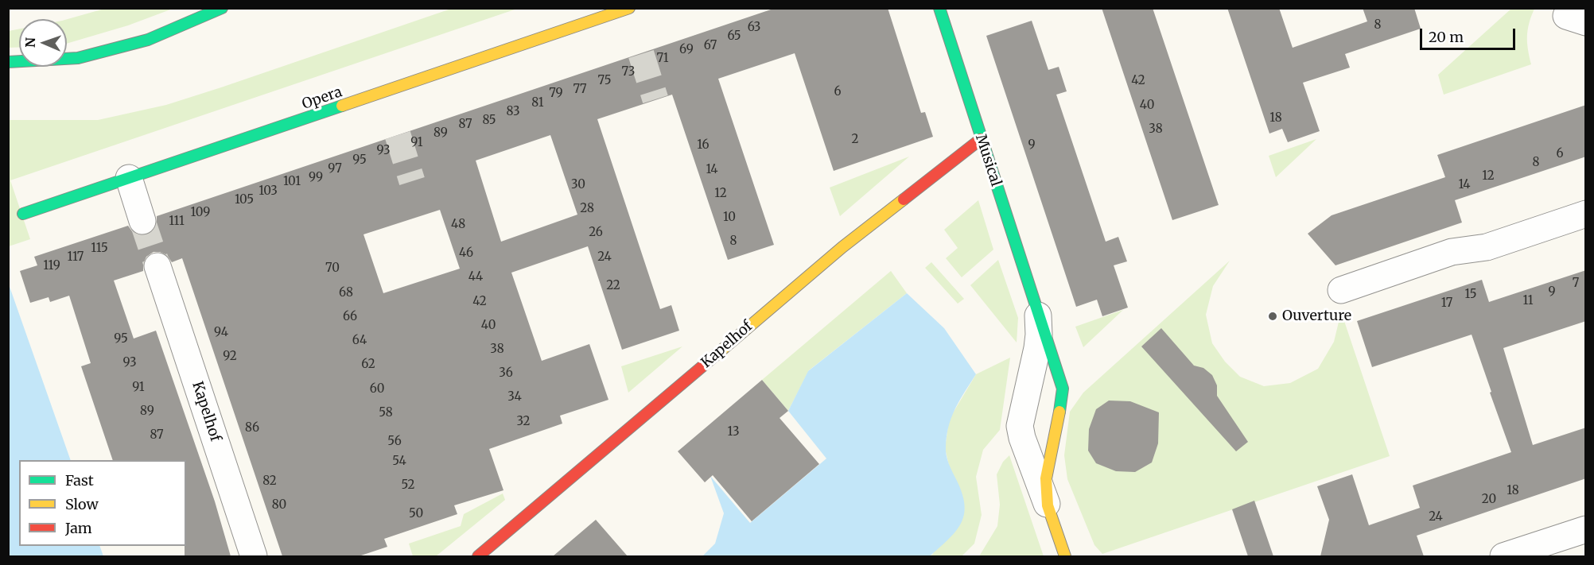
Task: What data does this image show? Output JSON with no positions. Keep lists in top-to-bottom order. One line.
{"streets":{"street":["Opera","Musical","Kapelhof"]},"crossings":[["Musical","Kapelhof"]],"places":["Ouverture"],"house_numbers":["8","63","65","67","69","71","73","75","42","77","6","79","81","40","83","18","85","87","38","89","2","91","16","9","93","6","95","8","97","14","12","99","101","30","14","103","12","105","28","109","10","111","48","26","8","115","46","117","24","119","70","44","7","22","9","68","15","11","42","17","66","40","94","95","64","38","92","93","62","36","91","60","34","89","58","32","86","13","87","56","54","82","52","18","20","80","50","24"],"legend":["Fast","Slow","Jam"],"scale_bar":"20 m","north":"left"}
